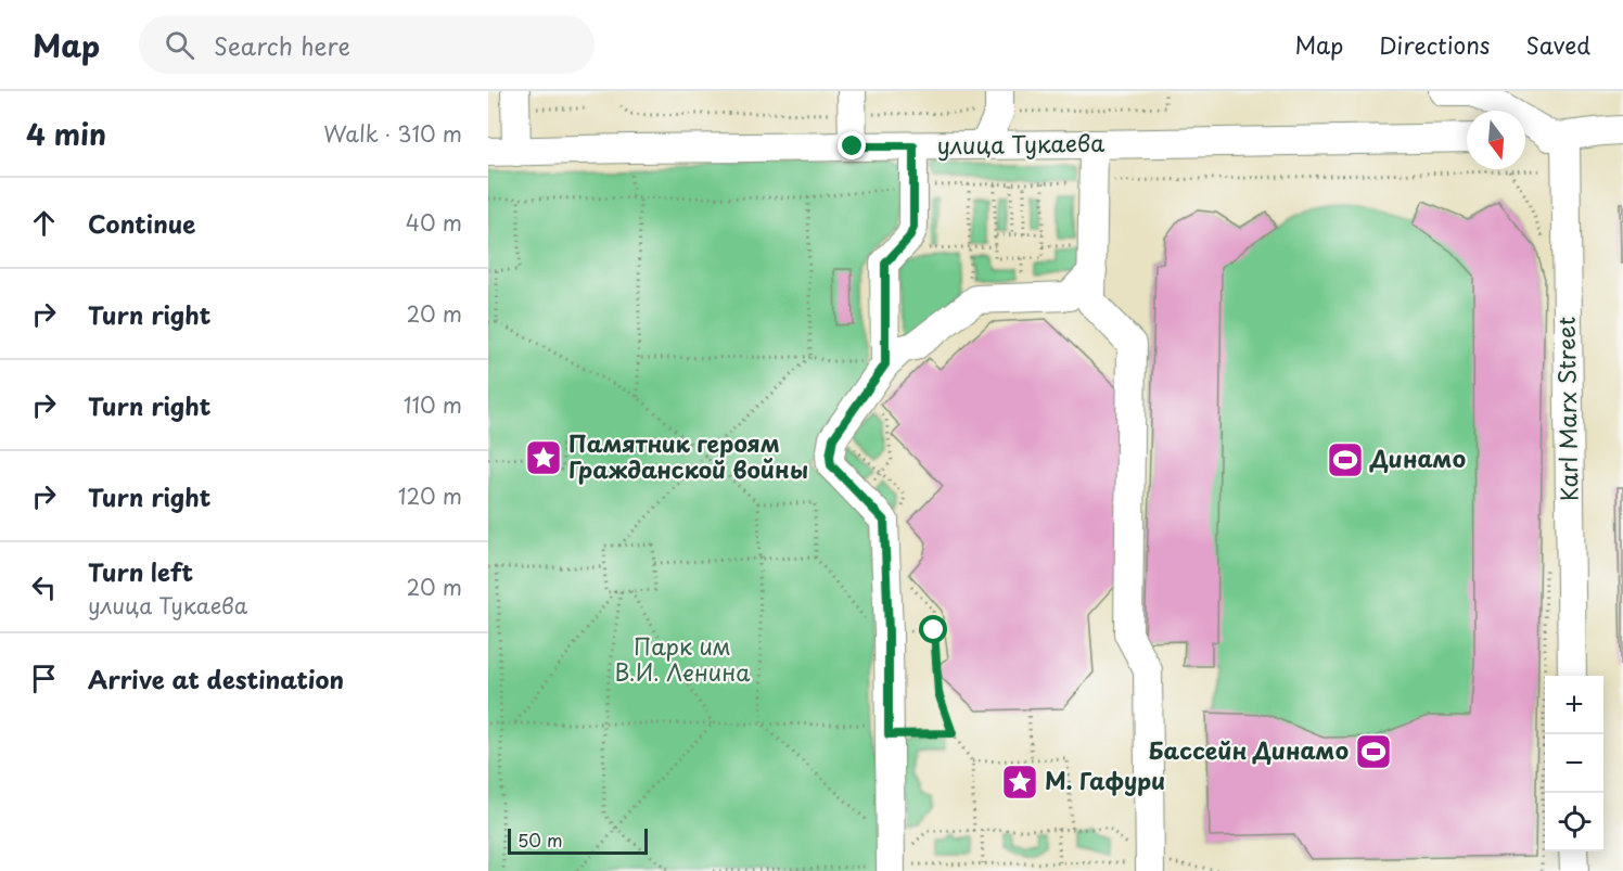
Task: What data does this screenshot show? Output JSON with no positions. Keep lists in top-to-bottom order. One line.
{"streets":{"street":["улица Тукаева","Karl Marx Street"]},"parks":["Парк им В.И. Ленина"],"places":{"place":["Памятник героям Гражданской войны","М. Гафури"],"sports":["Динамо","Бассейн Динамо"]},"scale_bar":"50 m","north":"bottom","page":{"header":"Map","search":"Search here","nav":["Map","Directions","Saved"],"heading":["4 min","Walk · 310 m"],"list":[["Continue","40 m"],["Turn right","20 m"],["Turn right","110 m"],["Turn right","120 m"],["Turn left","улица Тукаева","20 m"],"Arrive at destination"],"map_buttons":["+","−"],"scale":"50 m"}}
